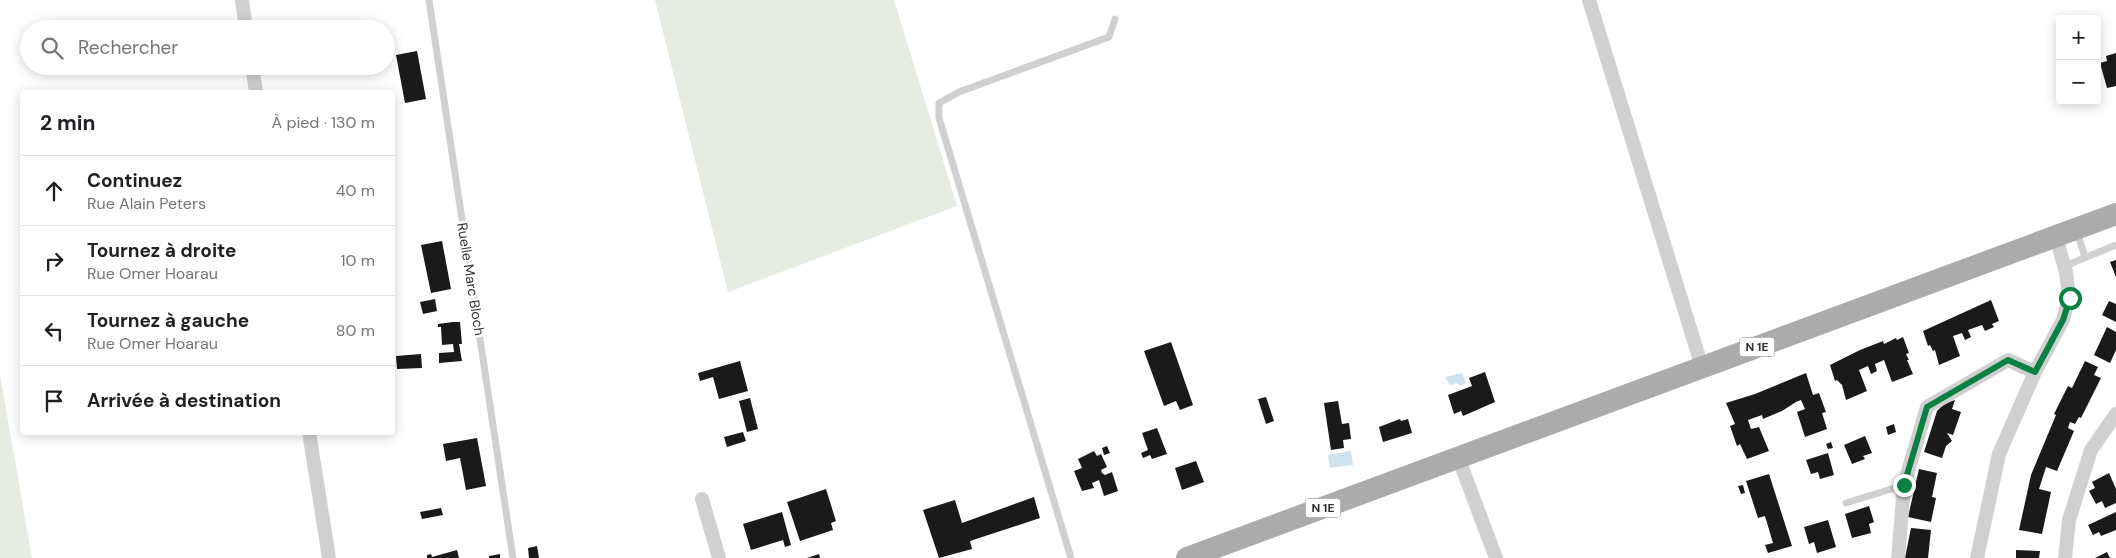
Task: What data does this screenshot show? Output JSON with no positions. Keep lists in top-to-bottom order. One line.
{"streets":{"main road":["N 1E"],"lane":["Ruelle Marc Bloch"]},"page":{"map_buttons":["+","−"],"search":"Rechercher","heading":["2 min","À pied · 130 m"],"list":[["Continuez","Rue Alain Peters","40 m"],["Tournez à droite","Rue Omer Hoarau","10 m"],["Tournez à gauche","Rue Omer Hoarau","80 m"],"Arrivée à destination"]}}
